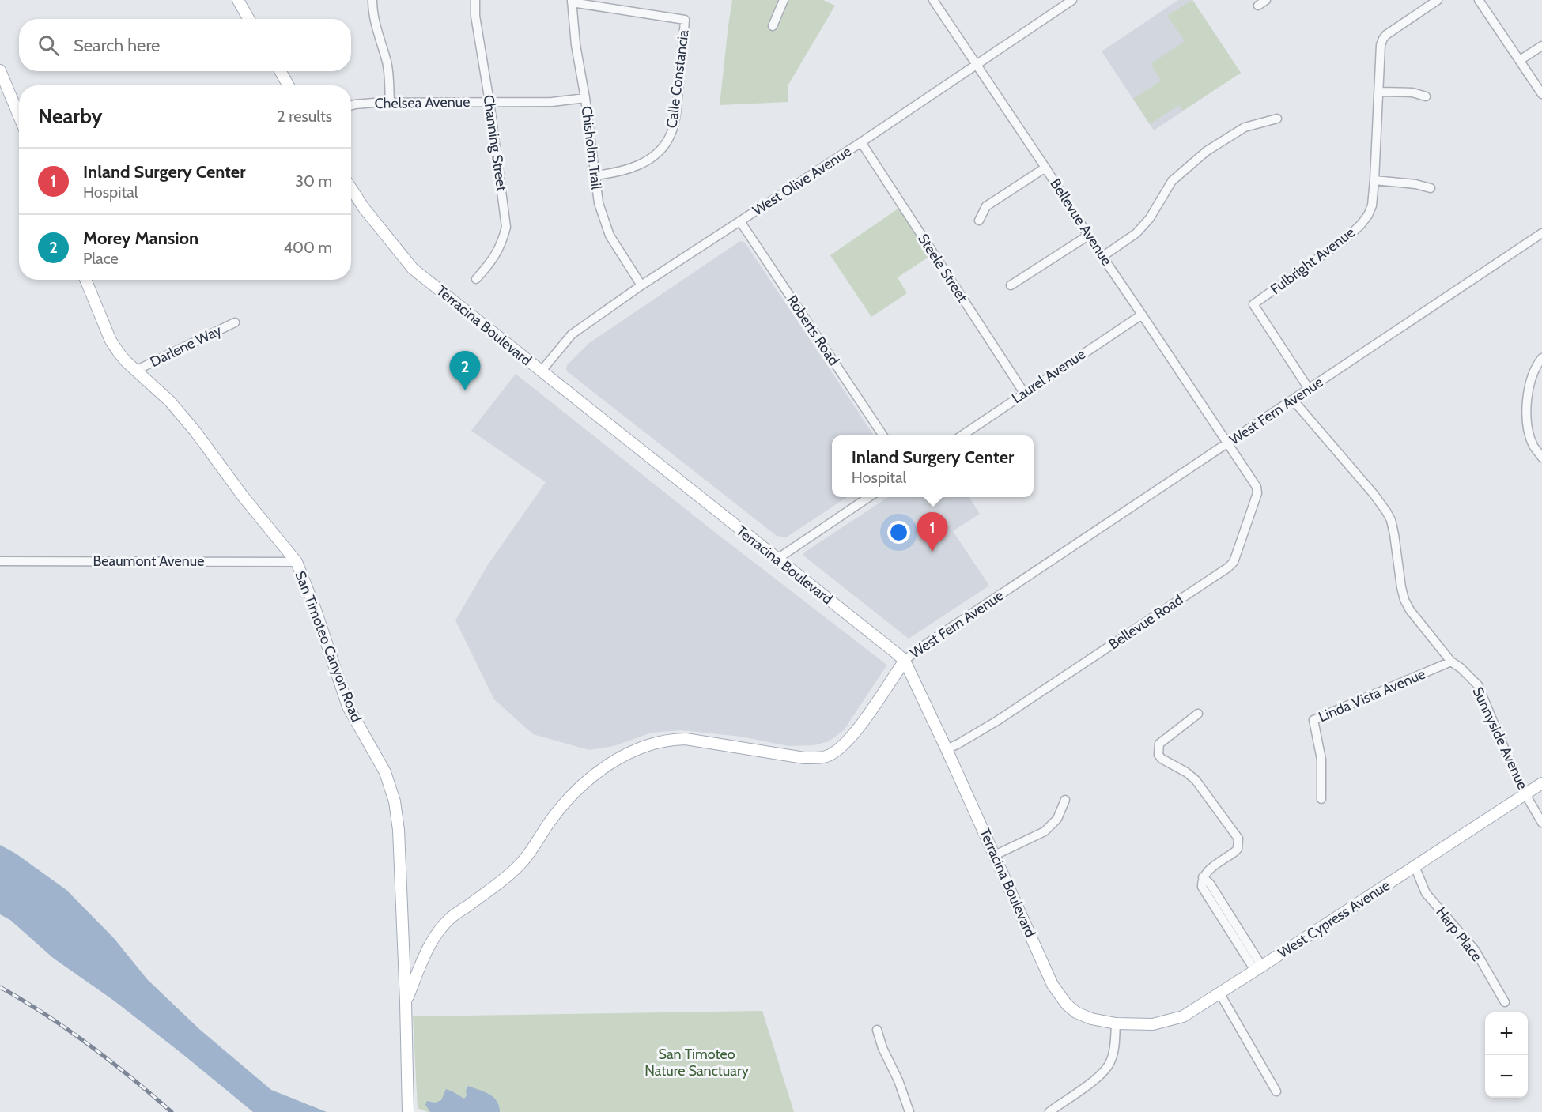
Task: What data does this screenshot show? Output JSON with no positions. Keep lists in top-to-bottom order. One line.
{"streets":{"main road":["Terracina Boulevard","West Fern Avenue","San Timoteo Canyon Road","West Cypress Avenue"],"street":["Calle Constancia","Chelsea Avenue","Channing Street","Chisholm Trail","West Olive Avenue","Bellevue Avenue","Fulbright Avenue","Steele Street","Roberts Road","Darlene Way","Laurel Avenue","Beaumont Avenue","Bellevue Road","Linda Vista Avenue","Sunnyside Avenue","Harp Place"]},"crossings":[["Calle Constancia","Chisholm Trail"],["Chelsea Avenue","Channing Street"],["Chelsea Avenue","Chisholm Trail"],["Chisholm Trail","West Olive Avenue"],["West Olive Avenue","Bellevue Avenue"],["West Olive Avenue","Steele Street"],["West Olive Avenue","Terracina Boulevard"],["West Olive Avenue","Roberts Road"],["Bellevue Avenue","Laurel Avenue"],["Bellevue Avenue","West Fern Avenue"],["Bellevue Avenue","Bellevue Road"],["Fulbright Avenue","West Fern Avenue"],["Steele Street","Laurel Avenue"],["Terracina Boulevard","West Fern Avenue"],["Terracina Boulevard","Bellevue Road"],["Terracina Boulevard","West Cypress Avenue"],["Darlene Way","San Timoteo Canyon Road"],["West Fern Avenue","Bellevue Road"],["West Fern Avenue","San Timoteo Canyon Road"],["West Fern Avenue","Sunnyside Avenue"],["Beaumont Avenue","San Timoteo Canyon Road"],["Linda Vista Avenue","Sunnyside Avenue"],["Sunnyside Avenue","West Cypress Avenue"],["West Cypress Avenue","Harp Place"]],"parks":["San Timoteo Nature Sanctuary"],"page":{"search":"Search here","heading":["Nearby","2 results"],"list":[{"mark":"1","name":"Inland Surgery Center","note":"Hospital","value":"30 m"},{"mark":"2","name":"Morey Mansion","note":"Place","value":"400 m"}],"pins":["2","1"],"popup":["Inland Surgery Center","Hospital"],"map_buttons":["+","−"]}}
